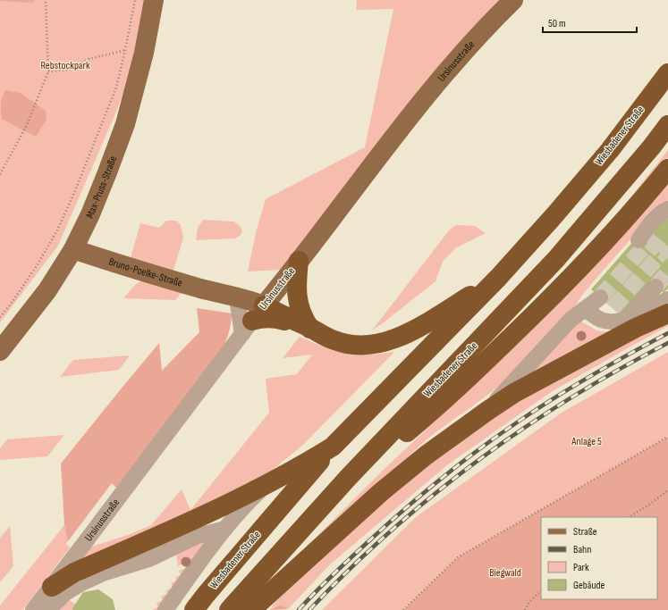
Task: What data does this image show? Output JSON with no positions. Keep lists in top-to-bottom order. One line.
{"streets":{"highway":["Wiesbadener Straße"],"main road":["Ursinusstraße","Max-Pruss-Straße","Bruno-Poelke-Straße"]},"crossings":[["Ursinusstraße","Bruno-Poelke-Straße"],["Max-Pruss-Straße","Bruno-Poelke-Straße"]],"parks":["Rebstockpark","Anlage 5","Biegwald"],"legend":["Straße","Bahn","Park","Gebäude"],"scale_bar":"50 m"}
